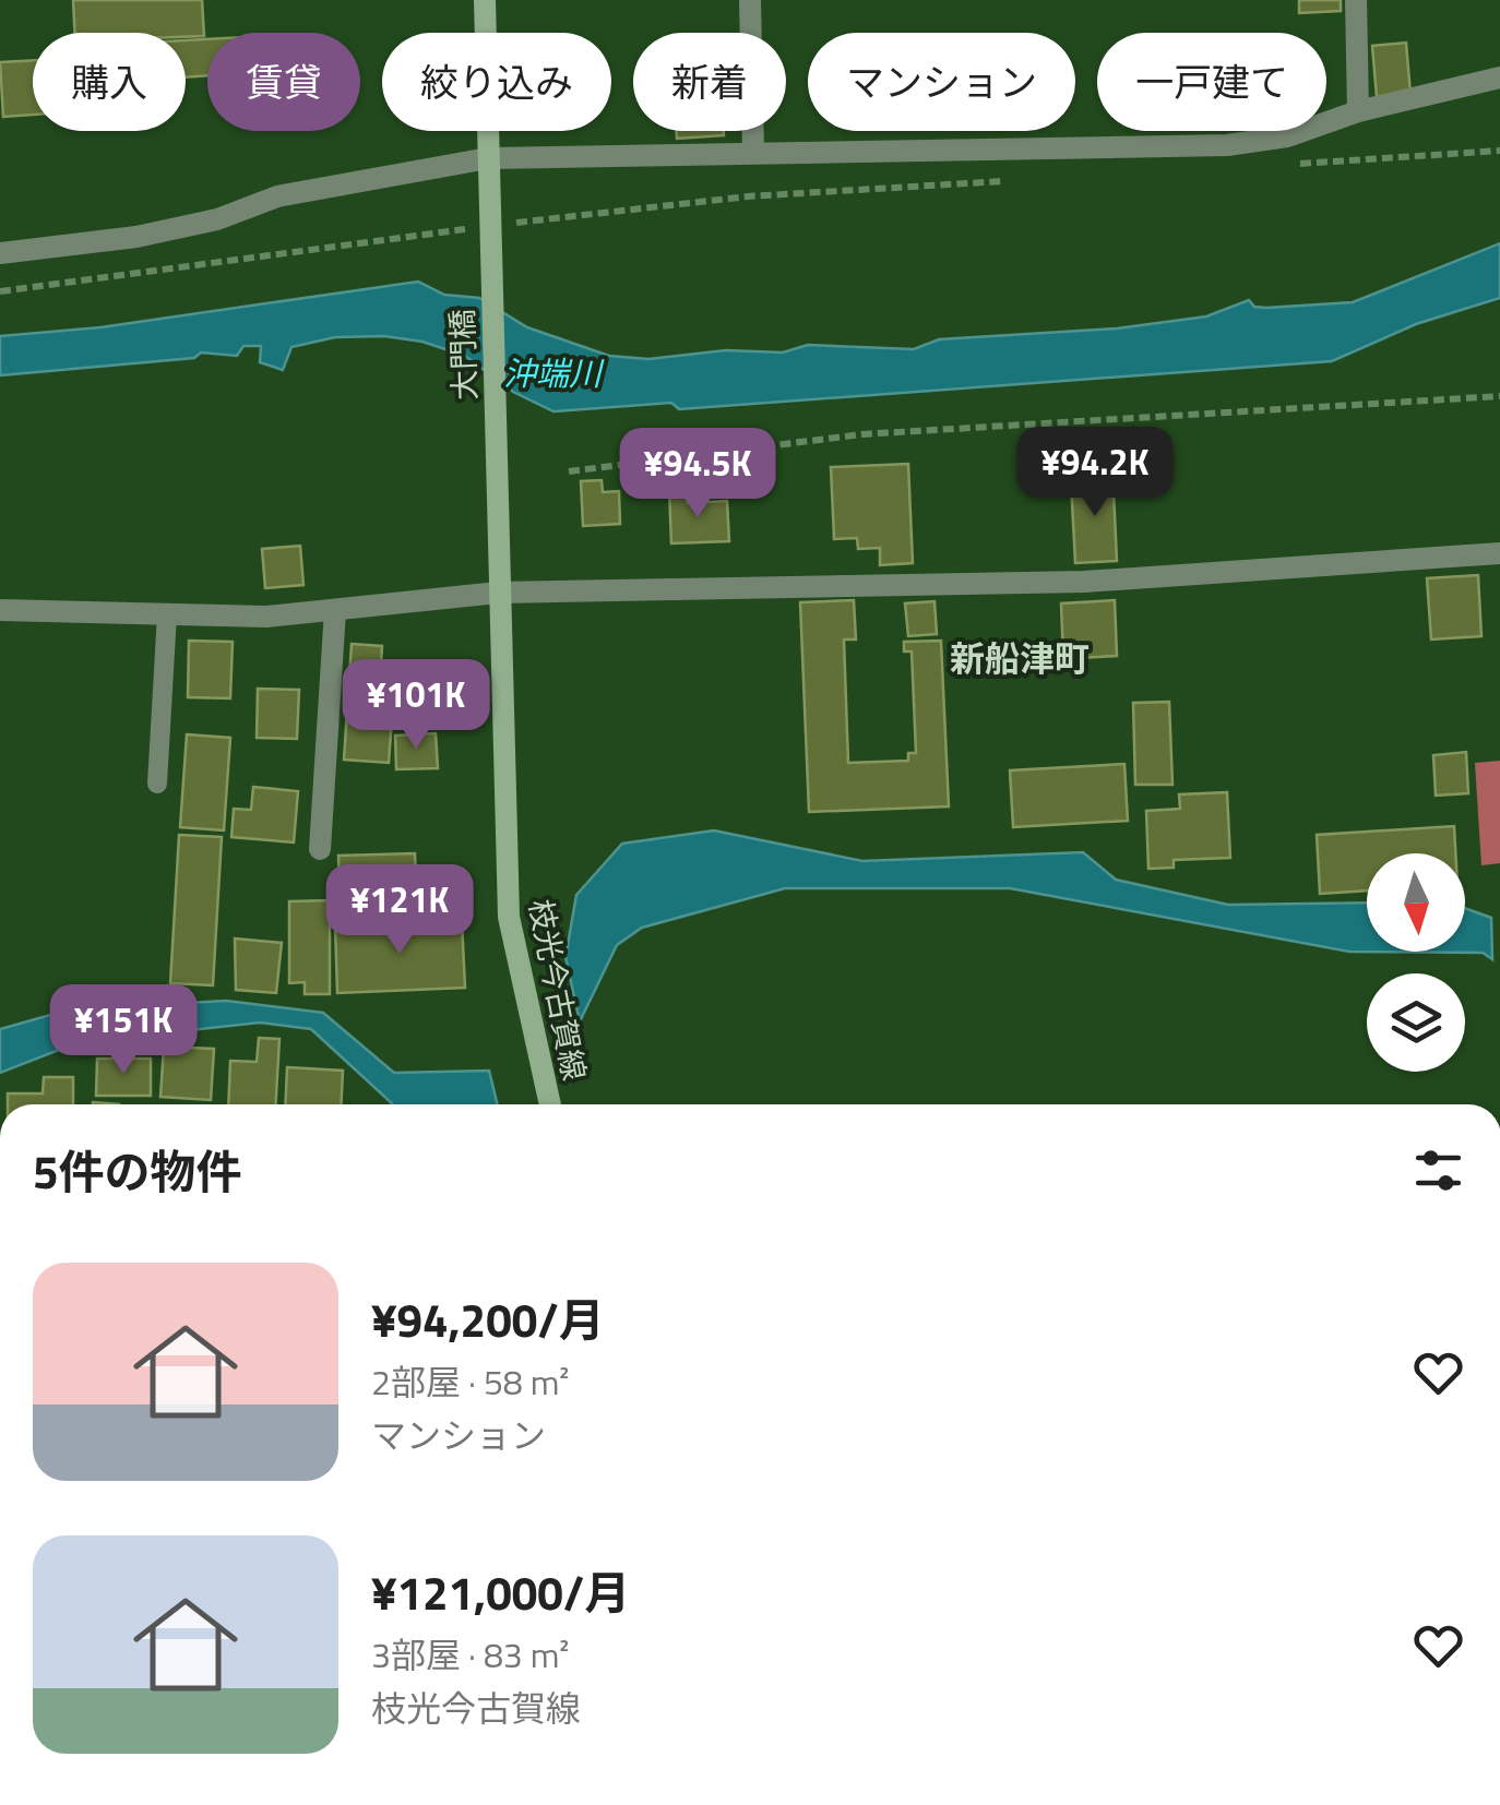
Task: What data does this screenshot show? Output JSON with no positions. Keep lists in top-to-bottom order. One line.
{"streets":{"main road":["大門橋","枝光今古賀線"]},"crossings":[["大門橋","枝光今古賀線"]],"districts":["新船津町"],"water":["沖端川"],"north":"bottom","page":{"chip":["購入","賃貸","絞り込み","新着","マンション","一戸建て"],"price":["¥94.2K","¥94.5K","¥101K","¥121K","¥151K"],"heading":"5件の物件","list":[{"name":"¥94,200/月","note":"2部屋 · 58 m² · マンション"},{"name":"¥121,000/月","note":"3部屋 · 83 m² · 枝光今古賀線"}]}}
